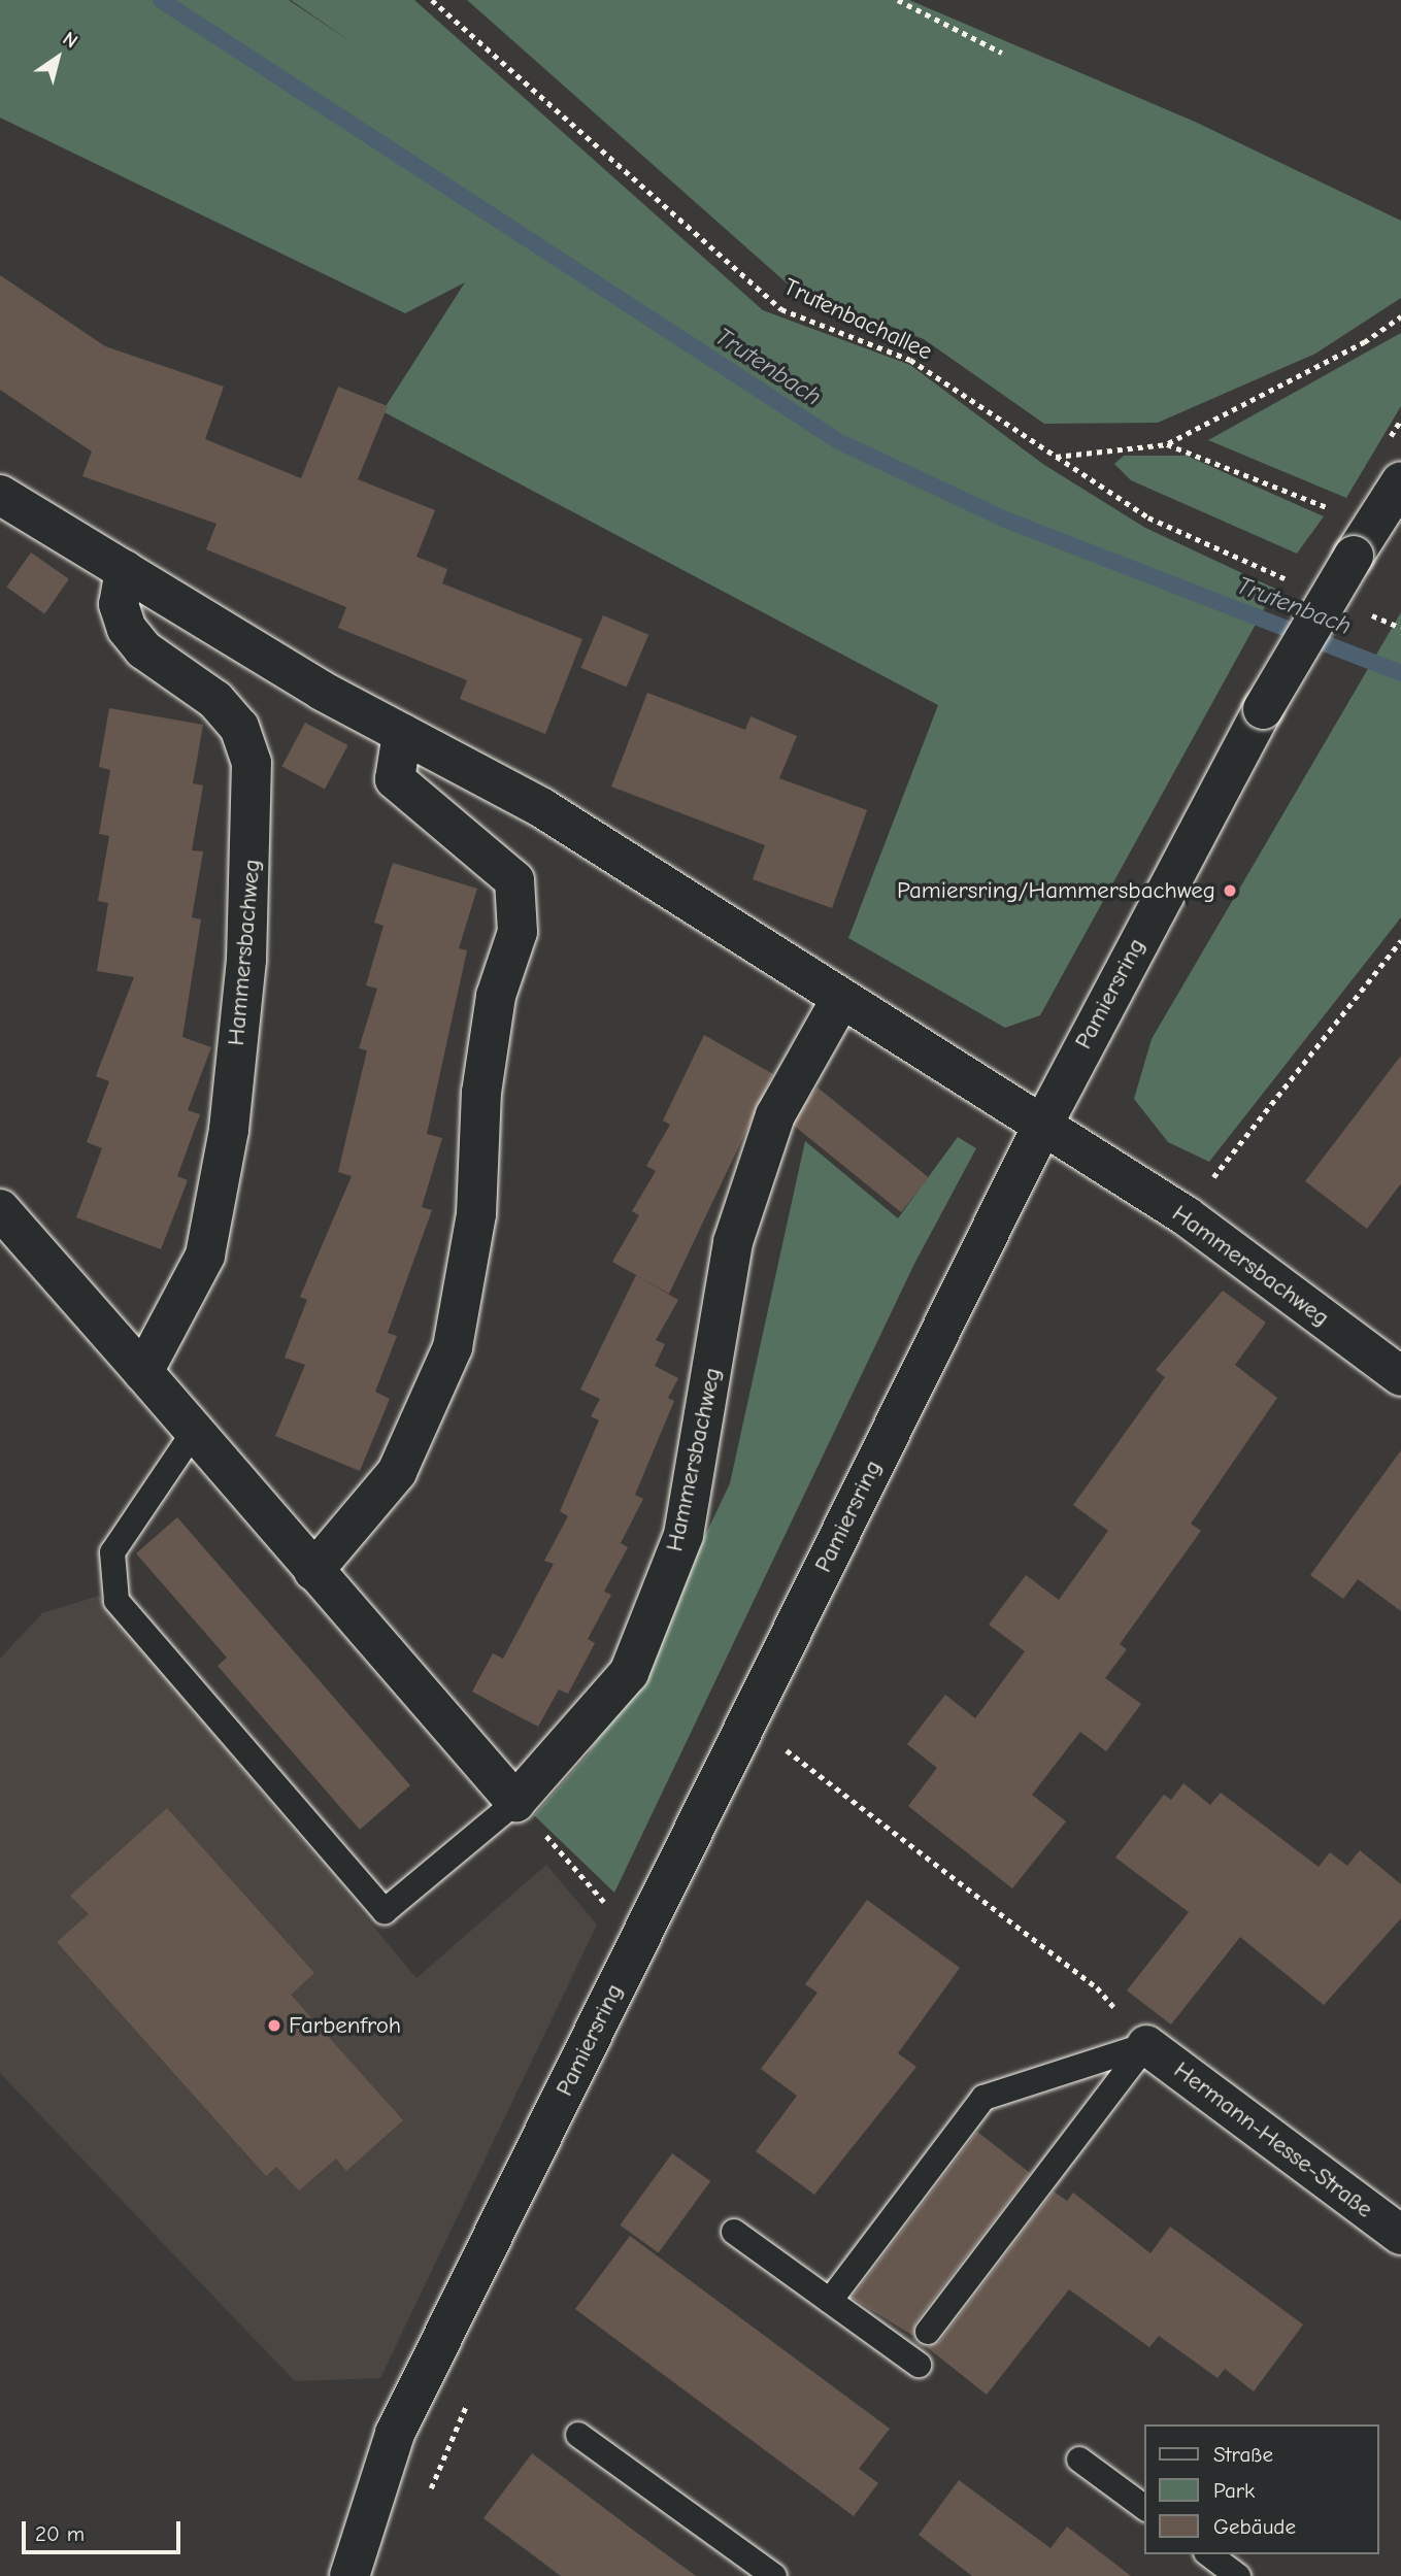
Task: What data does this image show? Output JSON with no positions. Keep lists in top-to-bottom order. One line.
{"streets":{"street":["Hammersbachweg","Pamiersring","Hermann-Hesse-Straße"],"path":["Trutenbachallee"]},"crossings":[["Hammersbachweg","Pamiersring"]],"water":["Trutenbach"],"places":["Pamiersring/Hammersbachweg","Farbenfroh"],"legend":["Straße","Park","Gebäude"],"scale_bar":"20 m","north":"top right"}
